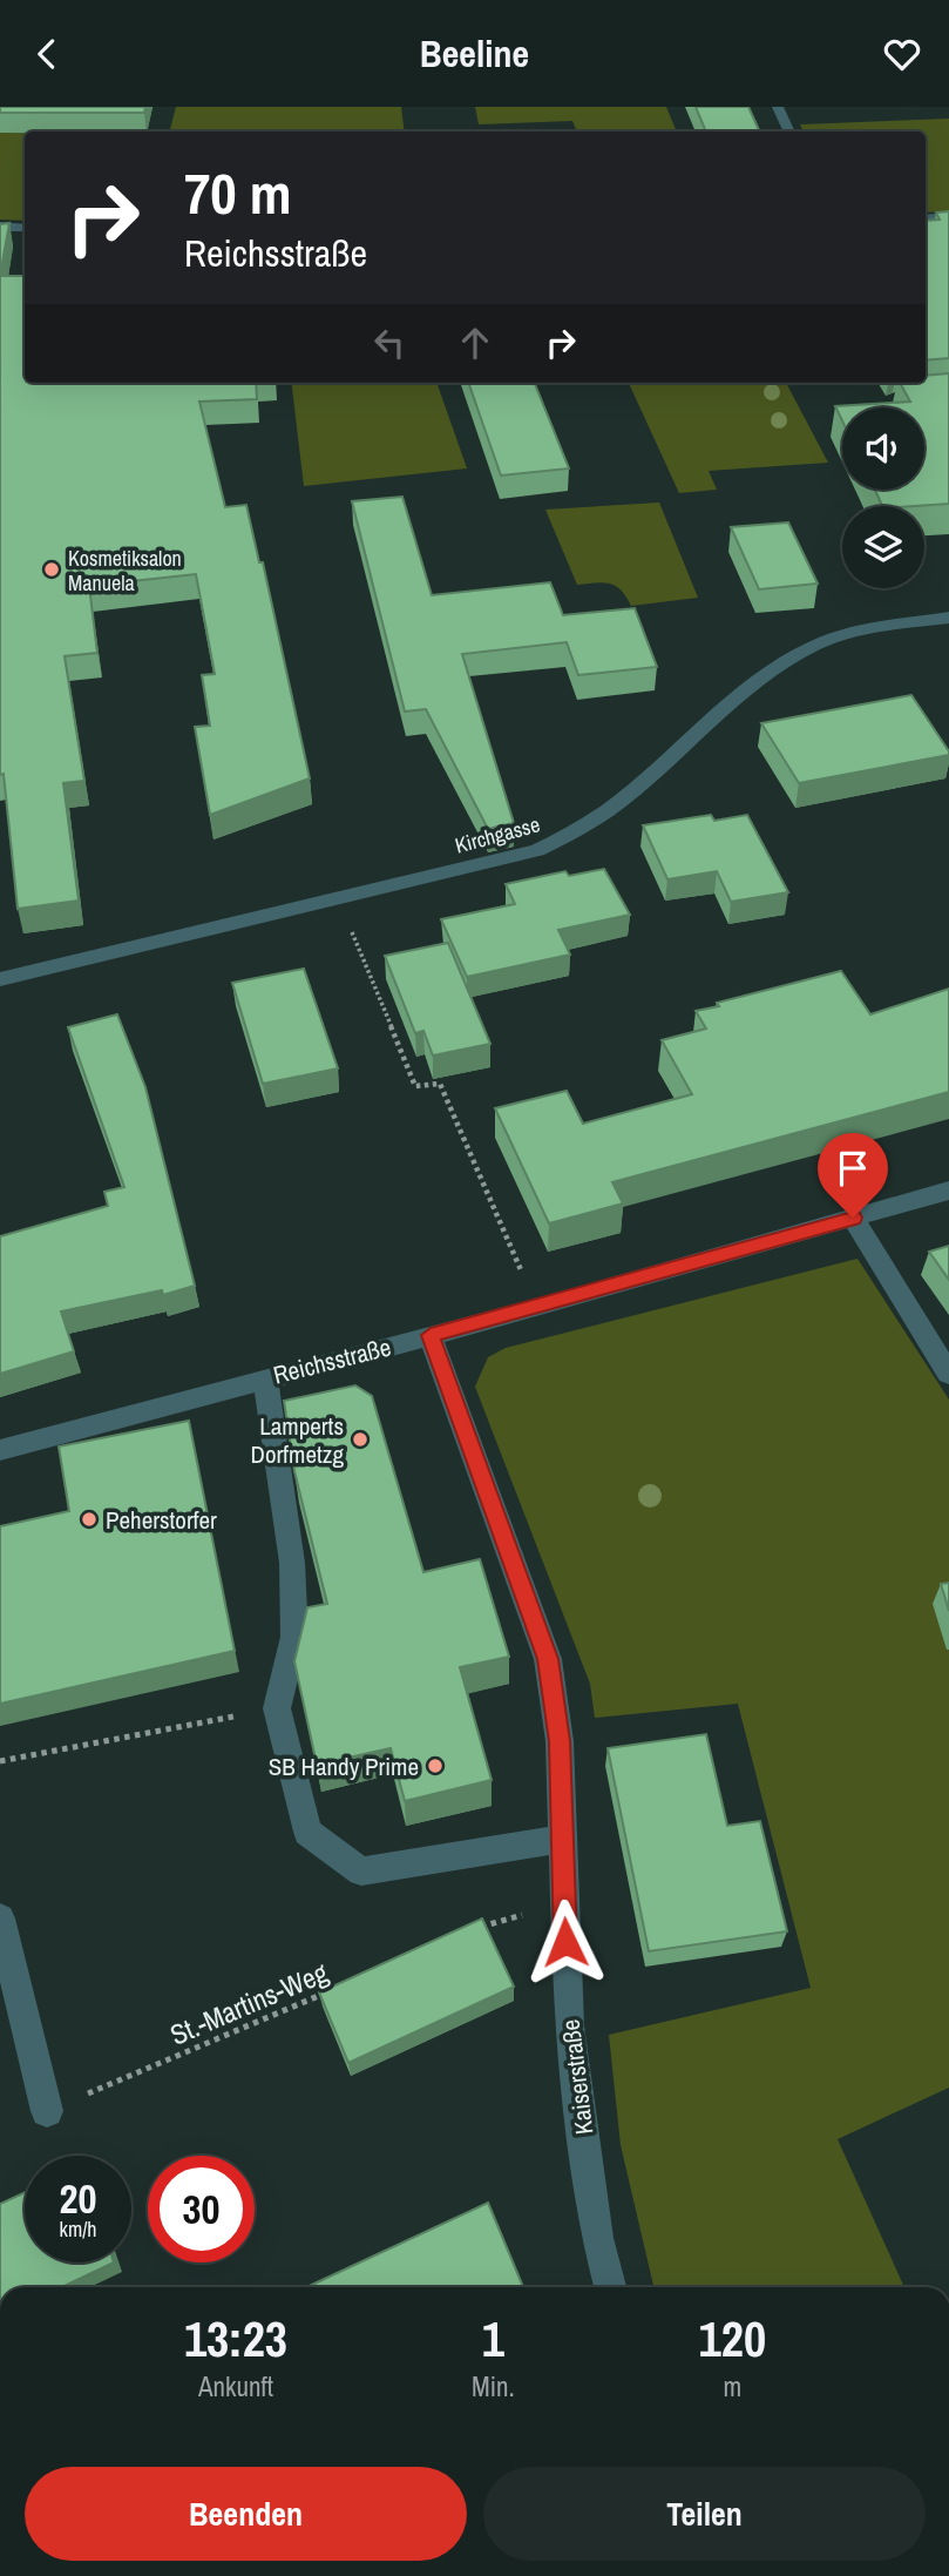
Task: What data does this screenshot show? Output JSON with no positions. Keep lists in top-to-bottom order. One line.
{"streets":{"street":["Kirchgasse","Reichsstraße","Kaiserstraße"],"path":["St.-Martins-Weg"]},"crossings":[["Reichsstraße","Kaiserstraße"]],"places":["Kosmetiksalon Manuela","Lamperts Dorfmetzg","Peherstorfer","SB Handy Prime"],"page":{"header":"Beeline","turn":["70 m","Reichsstraße"],"speed":"20 km/h","limit":"30","eta":["13:23","Ankunft","1","Min.","120","m"],"buttons":["Beenden","Teilen"]}}
